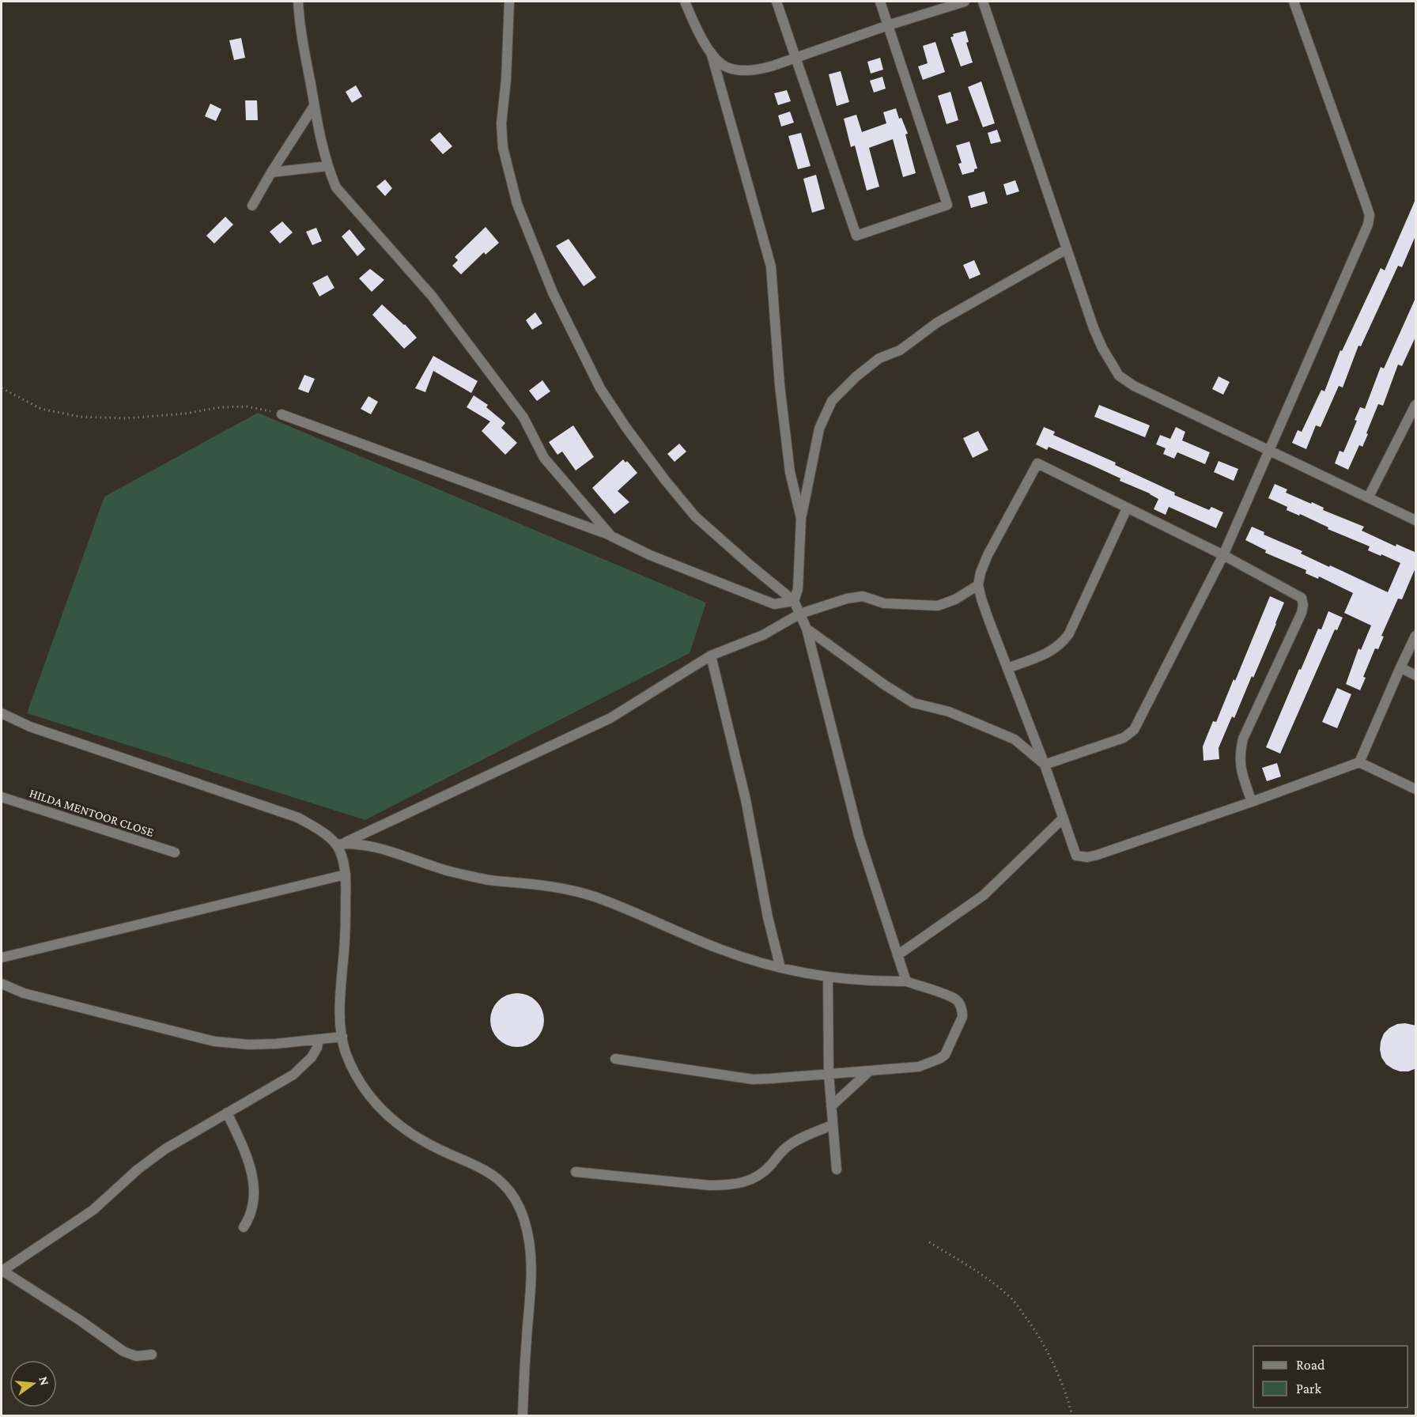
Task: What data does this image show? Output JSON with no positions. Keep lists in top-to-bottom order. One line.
{"streets":{"street":["HILDA MENTOOR CLOSE"]},"legend":["Road","Park"],"north":"right"}
